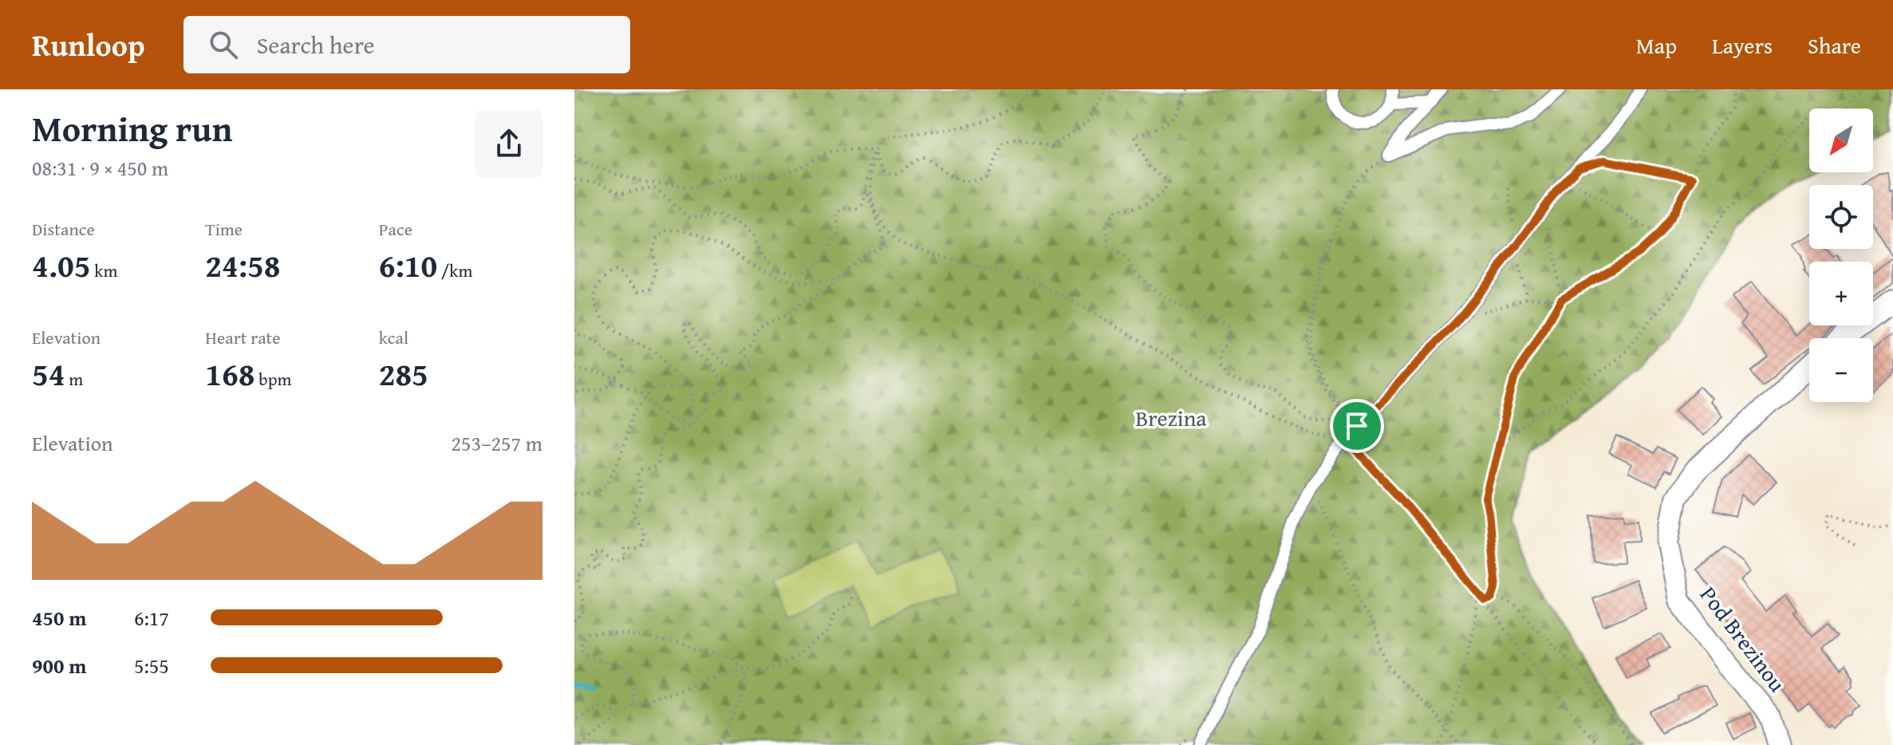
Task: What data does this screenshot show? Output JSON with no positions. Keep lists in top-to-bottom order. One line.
{"streets":{"street":["Pod Brezinou"]},"parks":["Brezina"],"north":"bottom left","page":{"header":"Runloop","search":"Search here","nav":["Map","Layers","Share"],"heading":["Morning run","08:31 · 9 × 450 m"],"map_buttons":["+","−"],"stats":[["Distance","4.05 km"],["Time","24:58"],["Pace","6:10 /km"],["Elevation","54 m"],["Heart rate","168 bpm"],["kcal","285"]],"chart":["Elevation","253–257 m"],"list":[{"name":"450 m","note":"6:17"},{"name":"900 m","note":"5:55"}]}}
